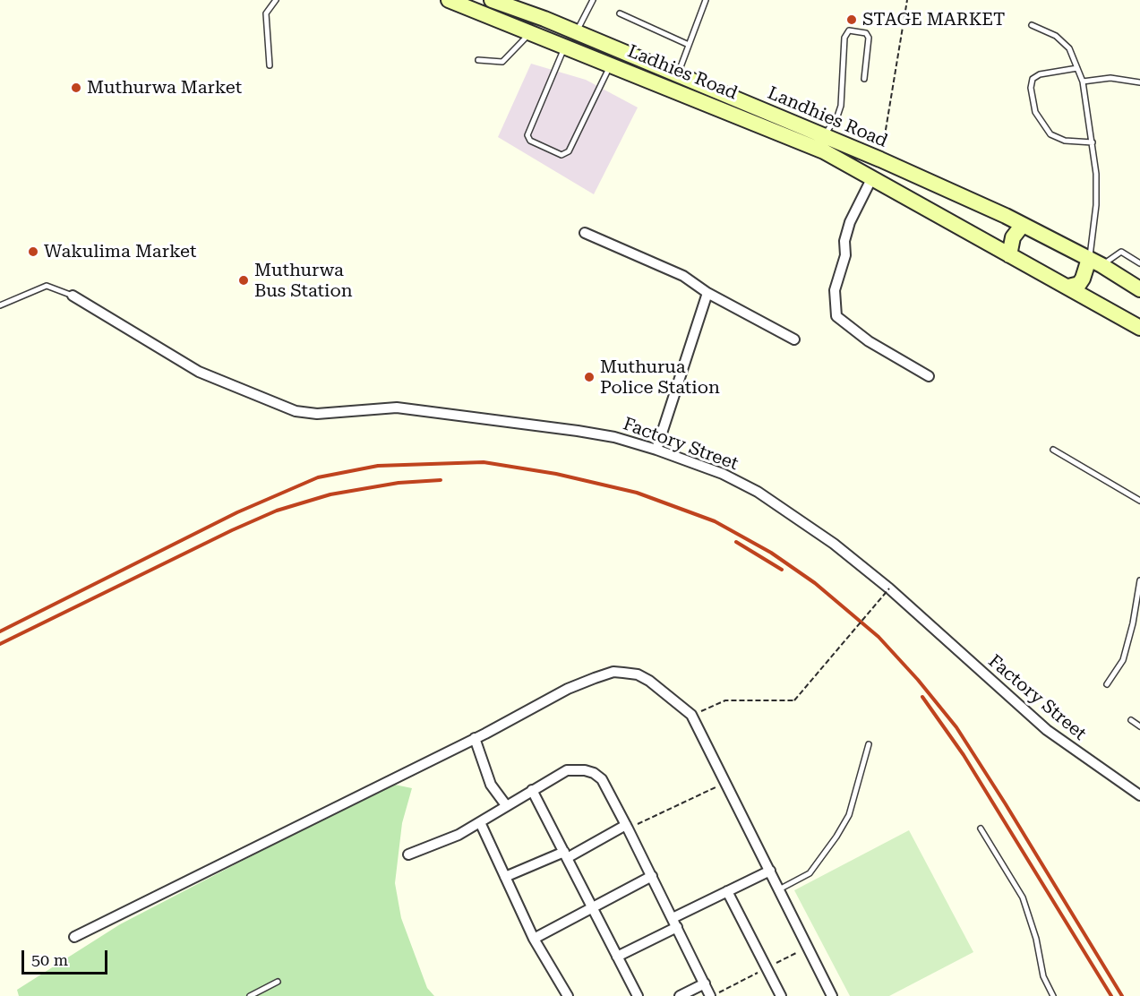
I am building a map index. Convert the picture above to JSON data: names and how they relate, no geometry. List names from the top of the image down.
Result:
{
  "streets": {
    "main road": ["Ladhies Road", "Landhies Road"],
    "street": ["Factory Street"]
  },
  "places": [
    "STAGE MARKET",
    "Muthurwa Market",
    "Wakulima Market",
    "Muthurwa Bus Station",
    "Muthurua Police Station"
  ],
  "scale_bar": "50 m"
}
